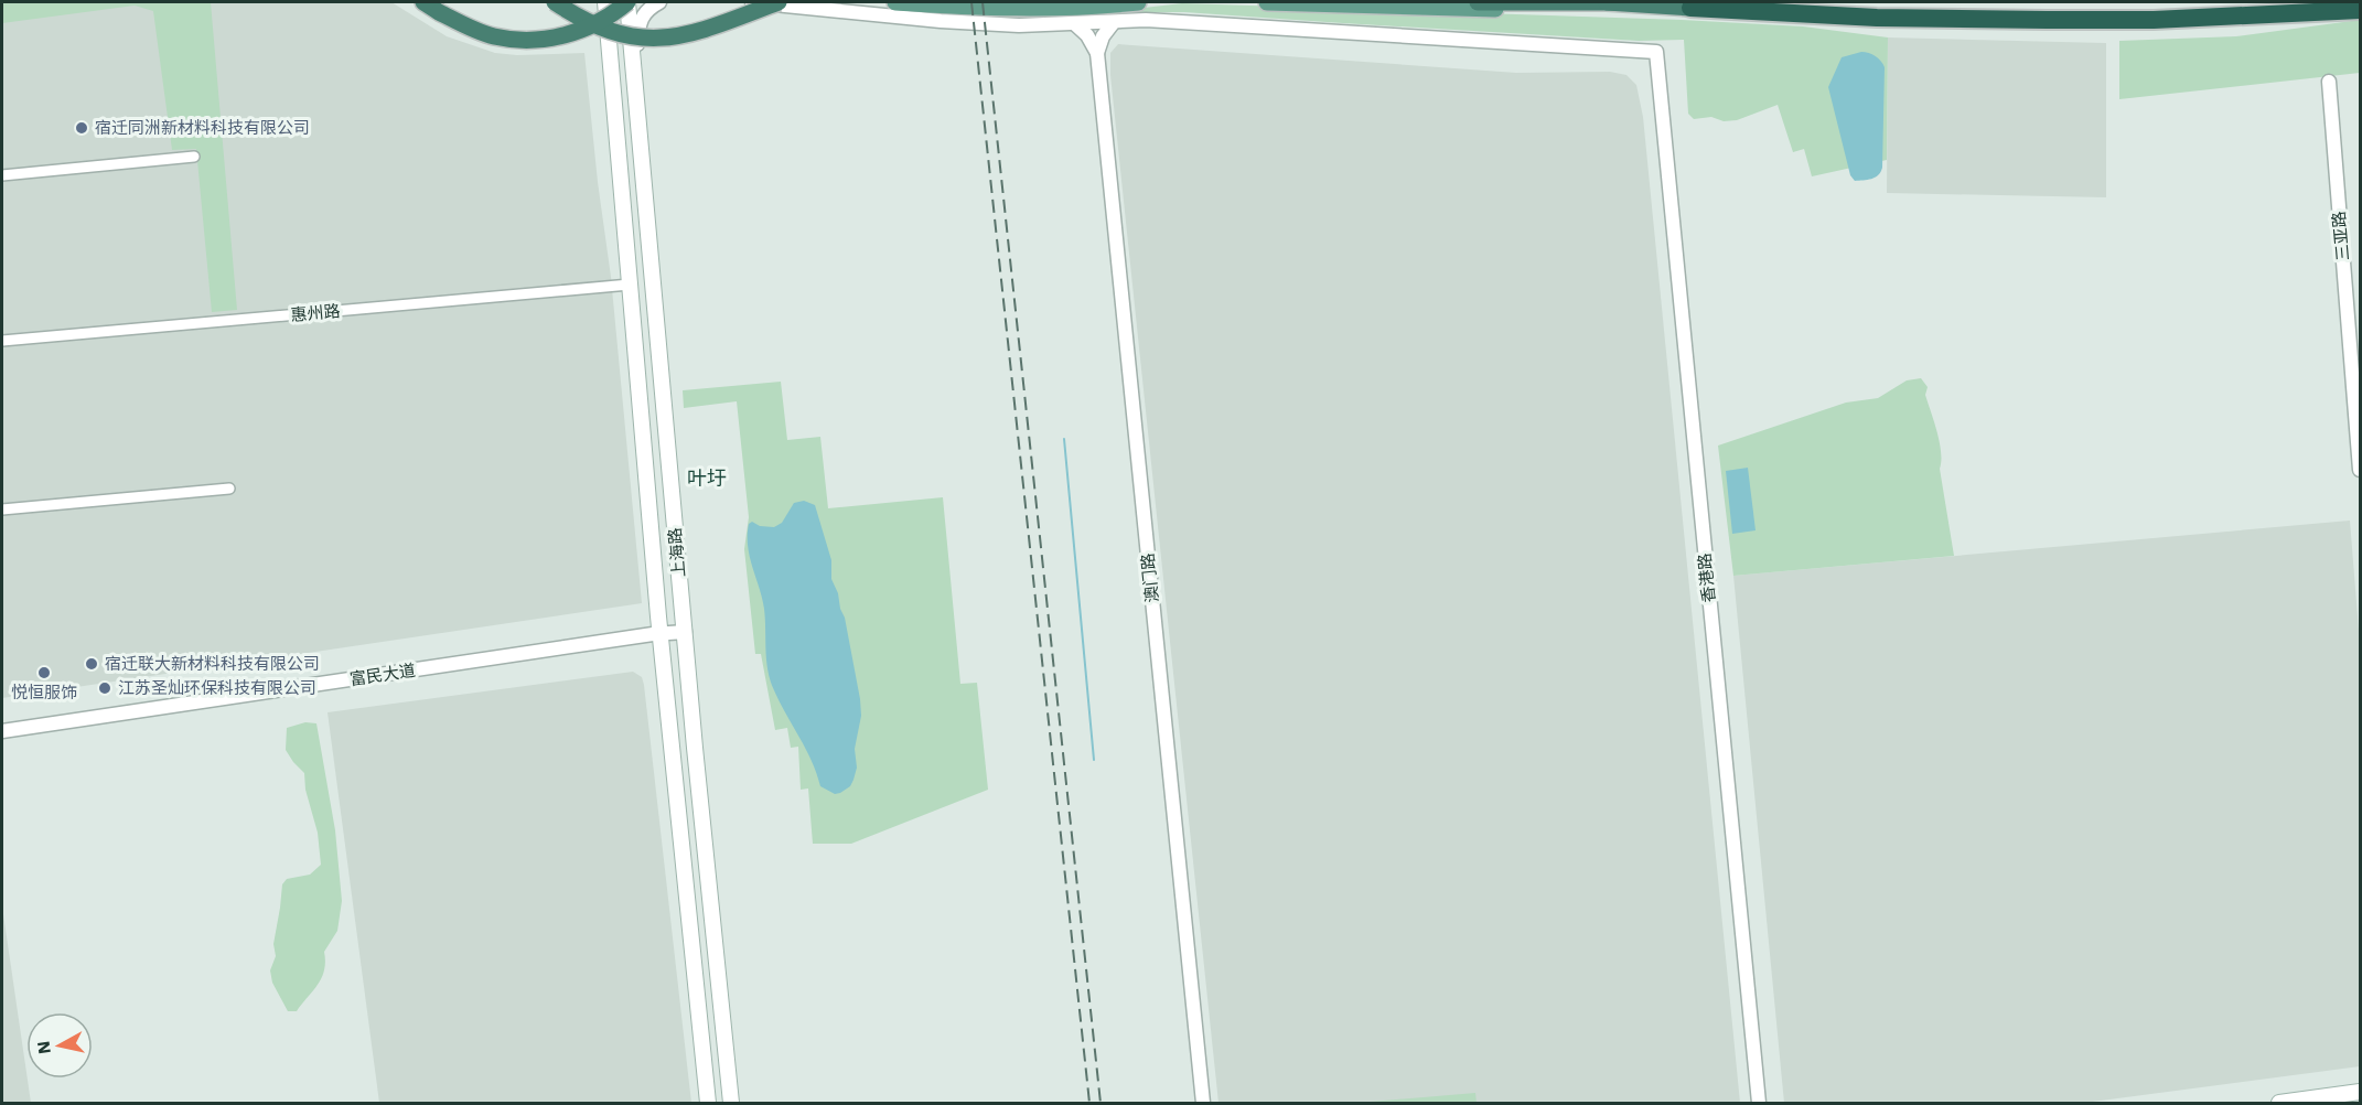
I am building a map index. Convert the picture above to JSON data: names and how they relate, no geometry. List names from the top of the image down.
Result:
{
  "streets": {
    "main road": ["上海路"],
    "street": [
      "三亚路",
      "惠州路",
      "澳门路",
      "香港路",
      "富民大道"
    ]
  },
  "crossings": [
    ["惠州路", "上海路"],
    ["上海路", "富民大道"]
  ],
  "districts": ["叶圩"],
  "places": [
    "宿迁同洲新材料科技有限公司",
    "宿迁联大新材料科技有限公司",
    "悦恒服饰",
    "江苏圣灿环保科技有限公司"
  ],
  "north": "left"
}
